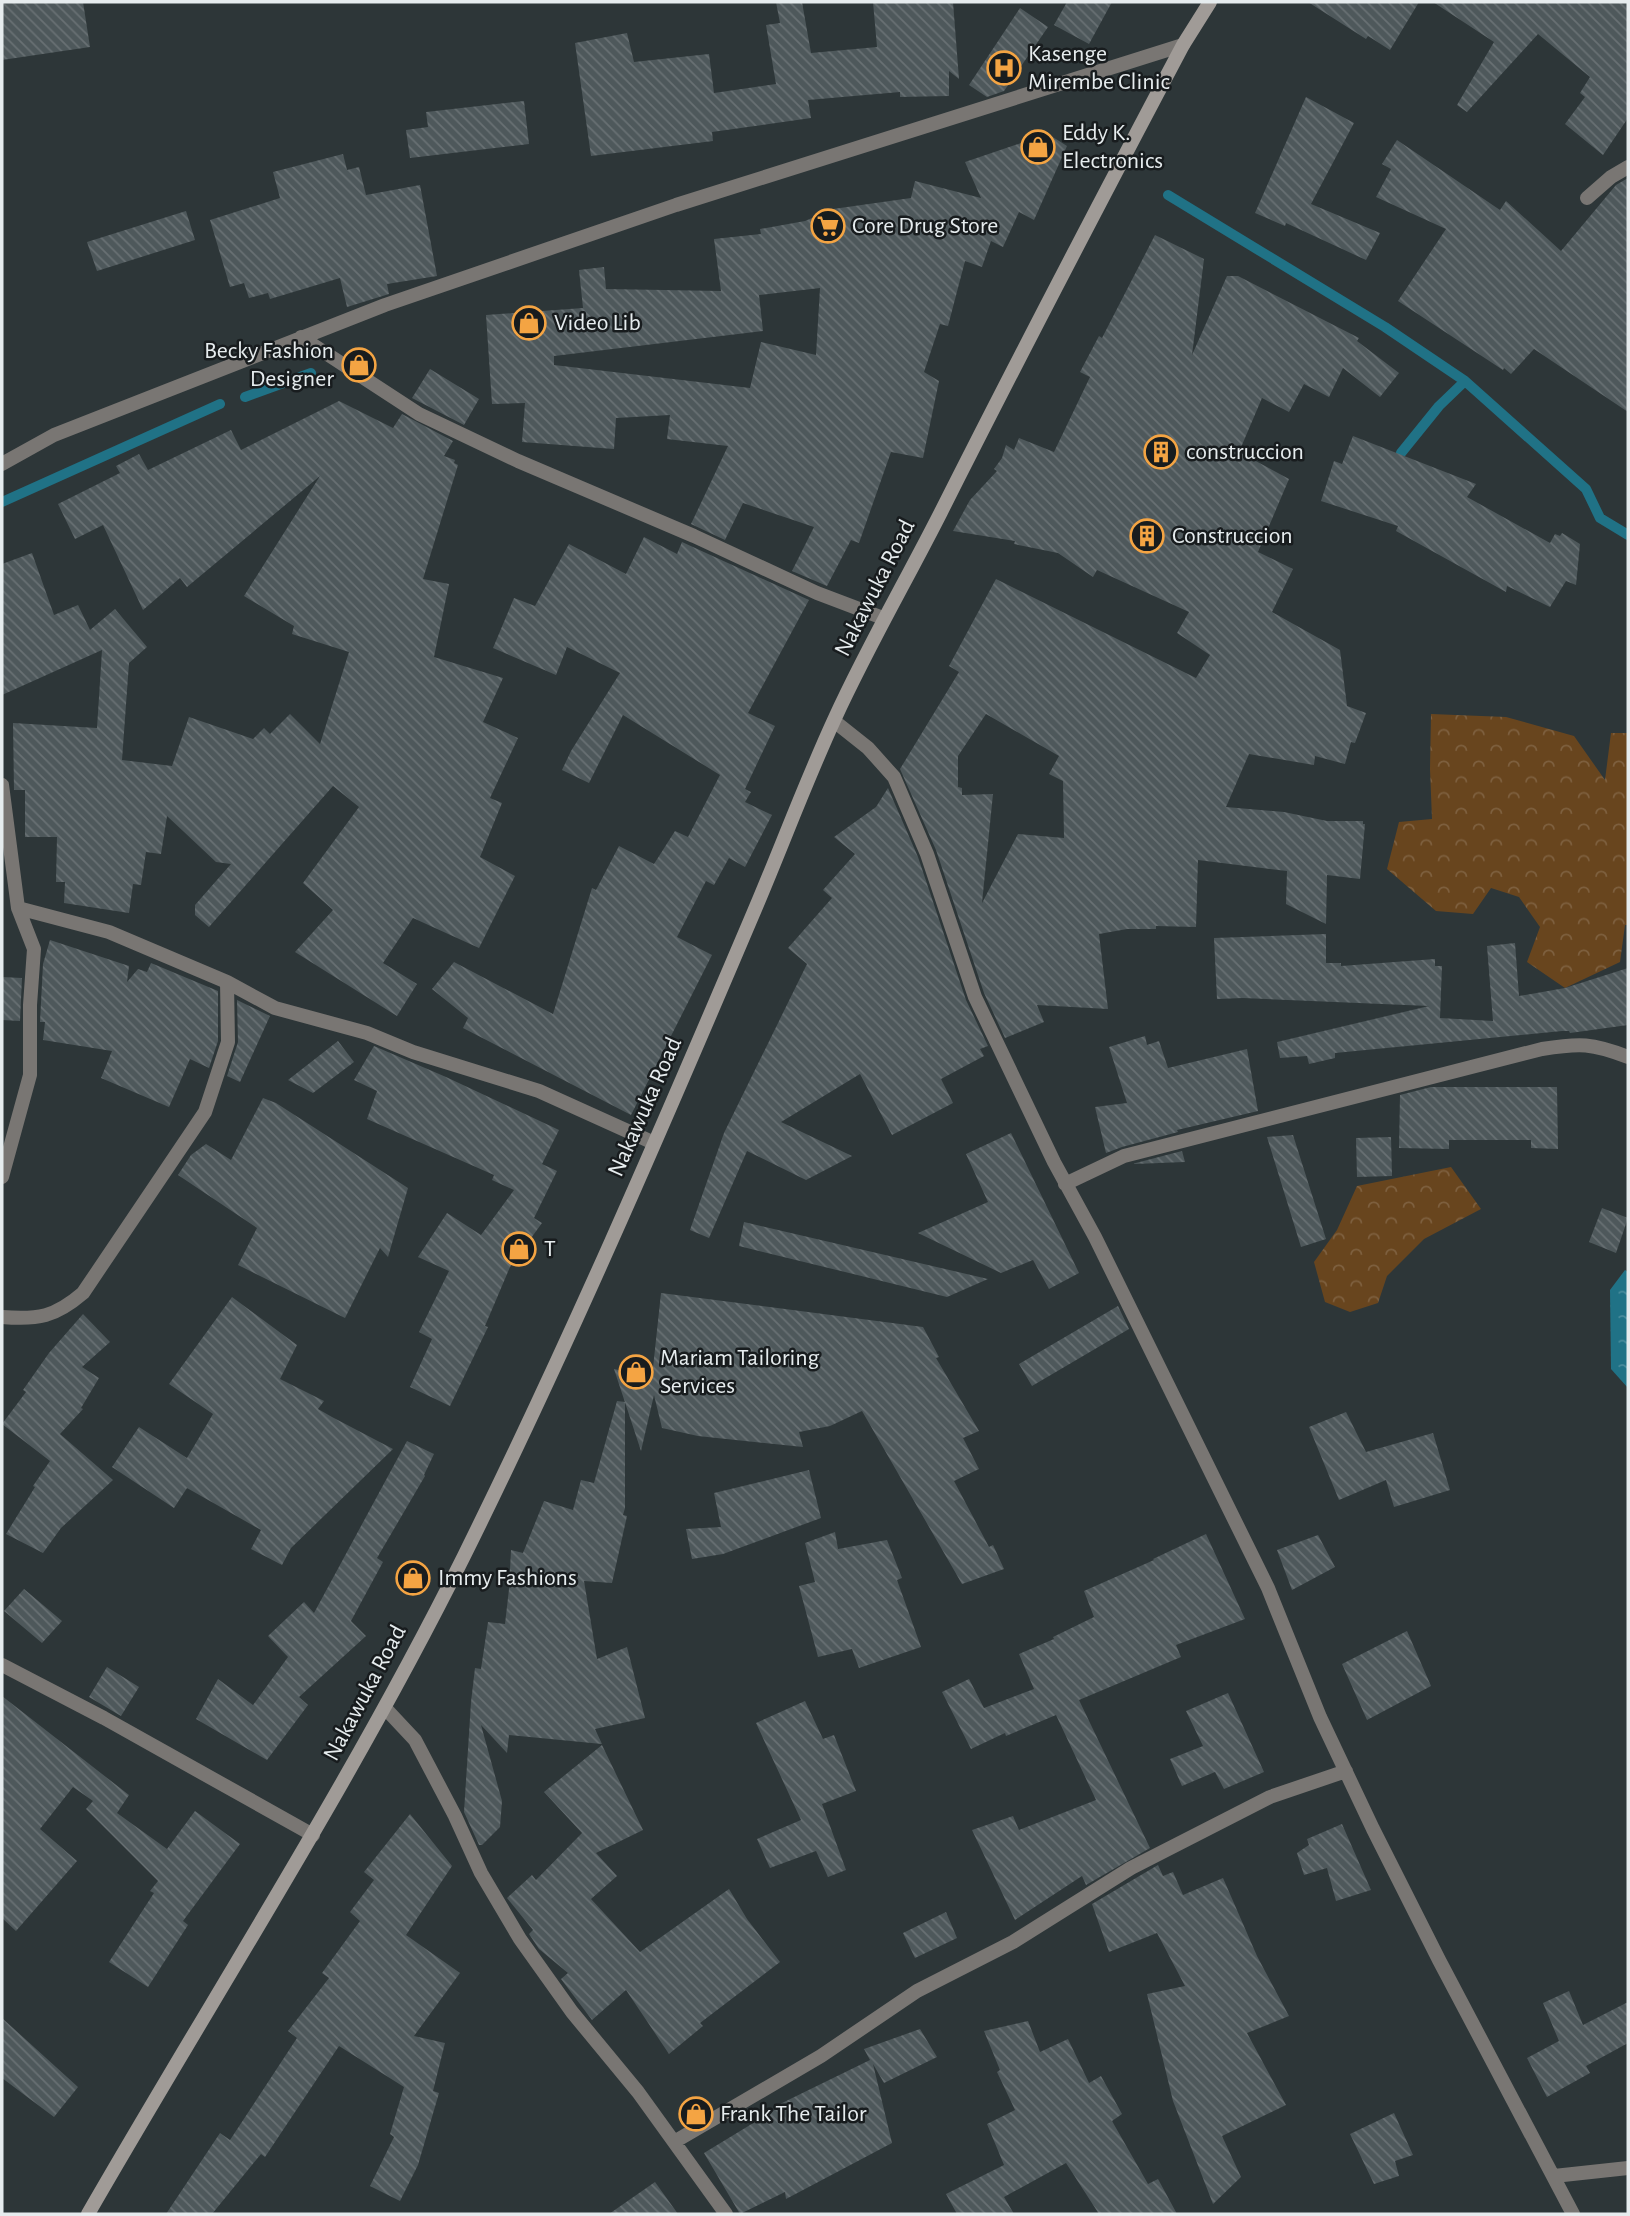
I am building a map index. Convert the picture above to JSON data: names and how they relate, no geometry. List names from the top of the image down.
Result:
{
  "streets": {
    "main road": ["Nakawuka Road"]
  },
  "places": {
    "hospital": ["Kasenge Mirembe Clinic"],
    "shop": [
      "Eddy K. Electronics",
      "Video Lib",
      "Becky Fashion Designer",
      "T",
      "Mariam Tailoring Services",
      "Immy Fashions",
      "Frank The Tailor"
    ],
    "supermarket": ["Core Drug Store"],
    "building": ["construccion", "Construccion"]
  }
}
